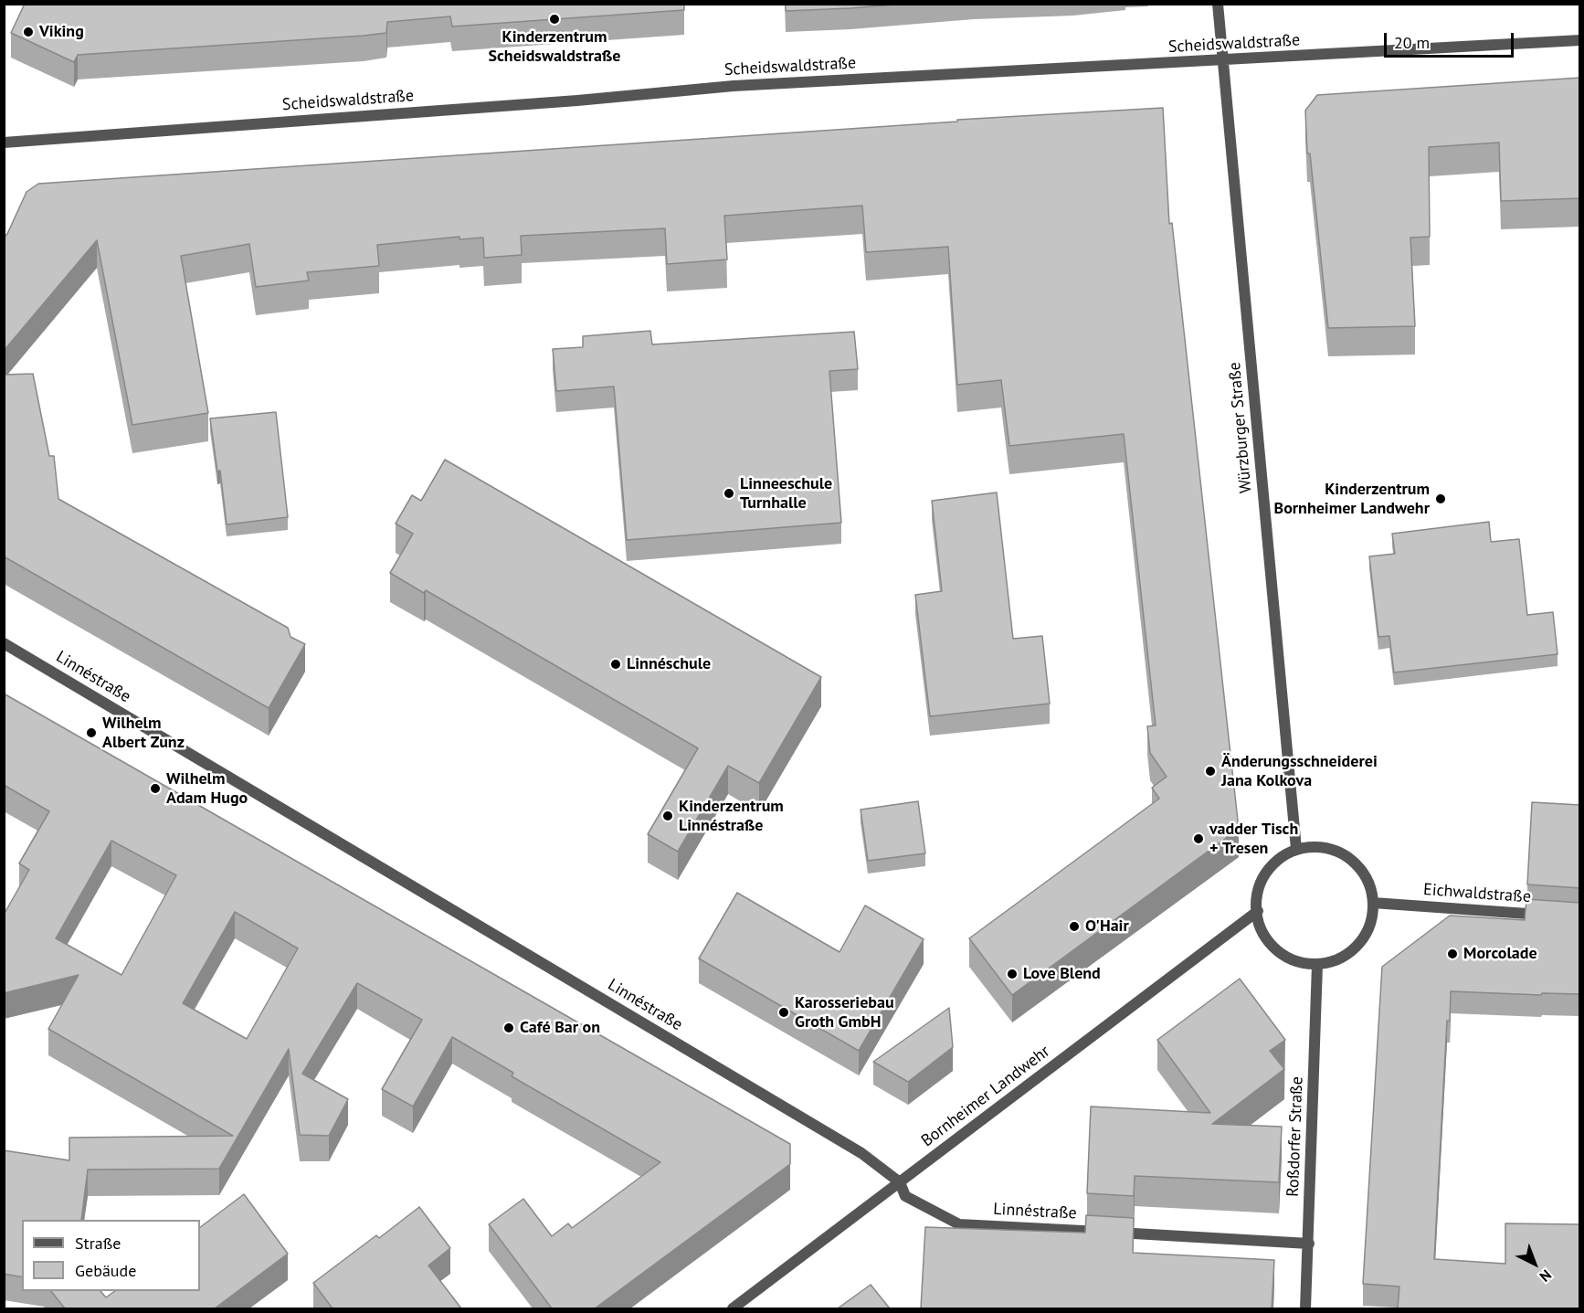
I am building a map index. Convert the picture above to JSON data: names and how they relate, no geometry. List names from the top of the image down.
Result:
{
  "streets": {
    "street": [
      "Scheidswaldstraße",
      "Würzburger Straße",
      "Linnéstraße",
      "Eichwaldstraße",
      "Bornheimer Landwehr",
      "Roßdorfer Straße"
    ]
  },
  "crossings": [
    ["Scheidswaldstraße", "Würzburger Straße"],
    ["Würzburger Straße", "Eichwaldstraße"],
    ["Würzburger Straße", "Bornheimer Landwehr"],
    ["Würzburger Straße", "Roßdorfer Straße"],
    ["Linnéstraße", "Bornheimer Landwehr"],
    ["Linnéstraße", "Roßdorfer Straße"],
    ["Eichwaldstraße", "Bornheimer Landwehr"],
    ["Eichwaldstraße", "Roßdorfer Straße"],
    ["Bornheimer Landwehr", "Roßdorfer Straße"]
  ],
  "places": [
    "Kinderzentrum Scheidswaldstraße",
    "Viking",
    "Linneeschule Turnhalle",
    "Kinderzentrum Bornheimer Landwehr",
    "Linnéschule",
    "Wilhelm Albert Zunz",
    "Änderungsschneiderei Jana Kolkova",
    "Wilhelm Adam Hugo",
    "Kinderzentrum Linnéstraße",
    "vadder Tisch + Tresen",
    "O'Hair",
    "Morcolade",
    "Love Blend",
    "Karosseriebau Groth GmbH",
    "Café Bar on"
  ],
  "legend": ["Straße", "Gebäude"],
  "scale_bar": "20 m",
  "north": "bottom right"
}
